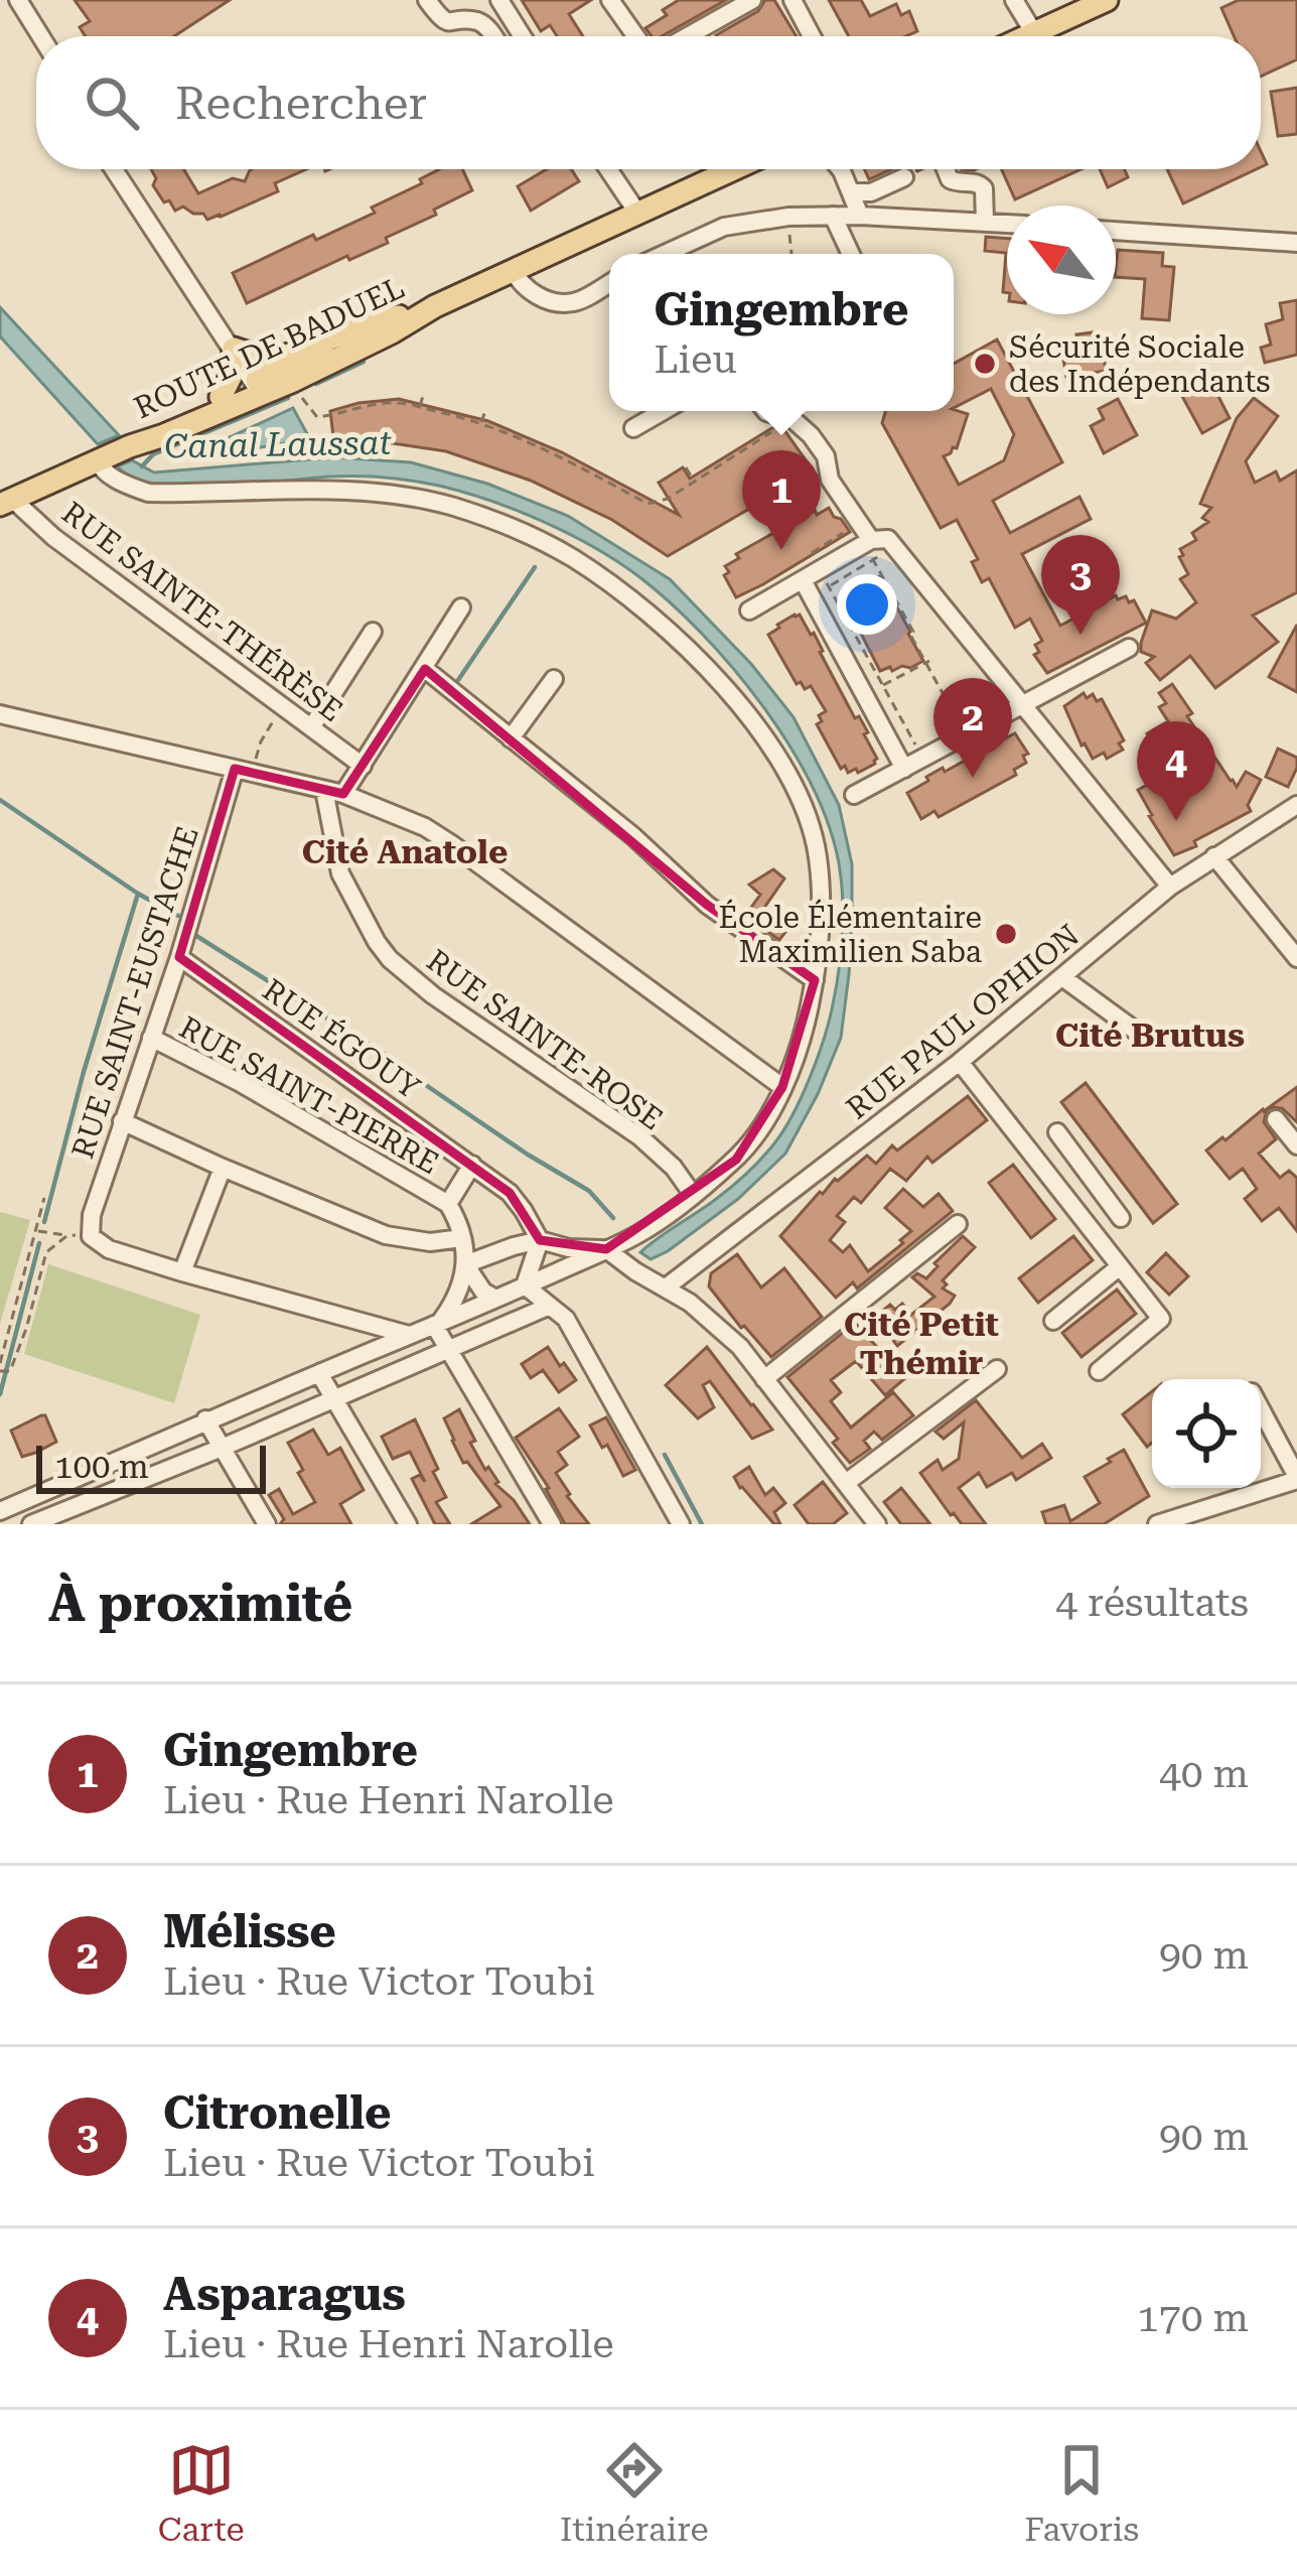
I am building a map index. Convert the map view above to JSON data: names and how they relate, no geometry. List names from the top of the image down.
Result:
{
  "streets": {
    "main road": ["ROUTE DE BADUEL"],
    "street": [
      "RUE SAINTE-THÉRÈSE",
      "RUE SAINT-EUSTACHE",
      "RUE PAUL OPHION",
      "RUE ÉGOUY",
      "RUE SAINTE-ROSE",
      "RUE SAINT-PIERRE"
    ]
  },
  "crossings": [
    ["ROUTE DE BADUEL", "RUE SAINTE-THÉRÈSE"],
    ["RUE SAINT-EUSTACHE", "RUE ÉGOUY"],
    ["RUE SAINT-EUSTACHE", "RUE SAINT-PIERRE"]
  ],
  "districts": ["Cité Anatole", "Cité Brutus", "Cité Petit Thémir"],
  "water": ["Canal Laussat"],
  "places": ["Sécurité Sociale des Indépendants", "École Élémentaire Maximilien Saba"],
  "scale_bar": "100 m",
  "north": "top left",
  "page": {
    "search": "Rechercher",
    "popup": ["Gingembre", "Lieu"],
    "pins": [
      "1",
      "3",
      "2",
      "4"
    ],
    "scale": "100 m",
    "heading": ["À proximité", "4 résultats"],
    "list": [
      {
        "mark": "1",
        "name": "Gingembre",
        "note": "Lieu · Rue Henri Narolle",
        "value": "40 m"
      },
      {
        "mark": "2",
        "name": "Mélisse",
        "note": "Lieu · Rue Victor Toubi",
        "value": "90 m"
      },
      {
        "mark": "3",
        "name": "Citronelle",
        "note": "Lieu · Rue Victor Toubi",
        "value": "90 m"
      },
      {
        "mark": "4",
        "name": "Asparagus",
        "note": "Lieu · Rue Henri Narolle",
        "value": "170 m"
      }
    ],
    "nav": ["Carte", "Itinéraire", "Favoris"]
  }
}
